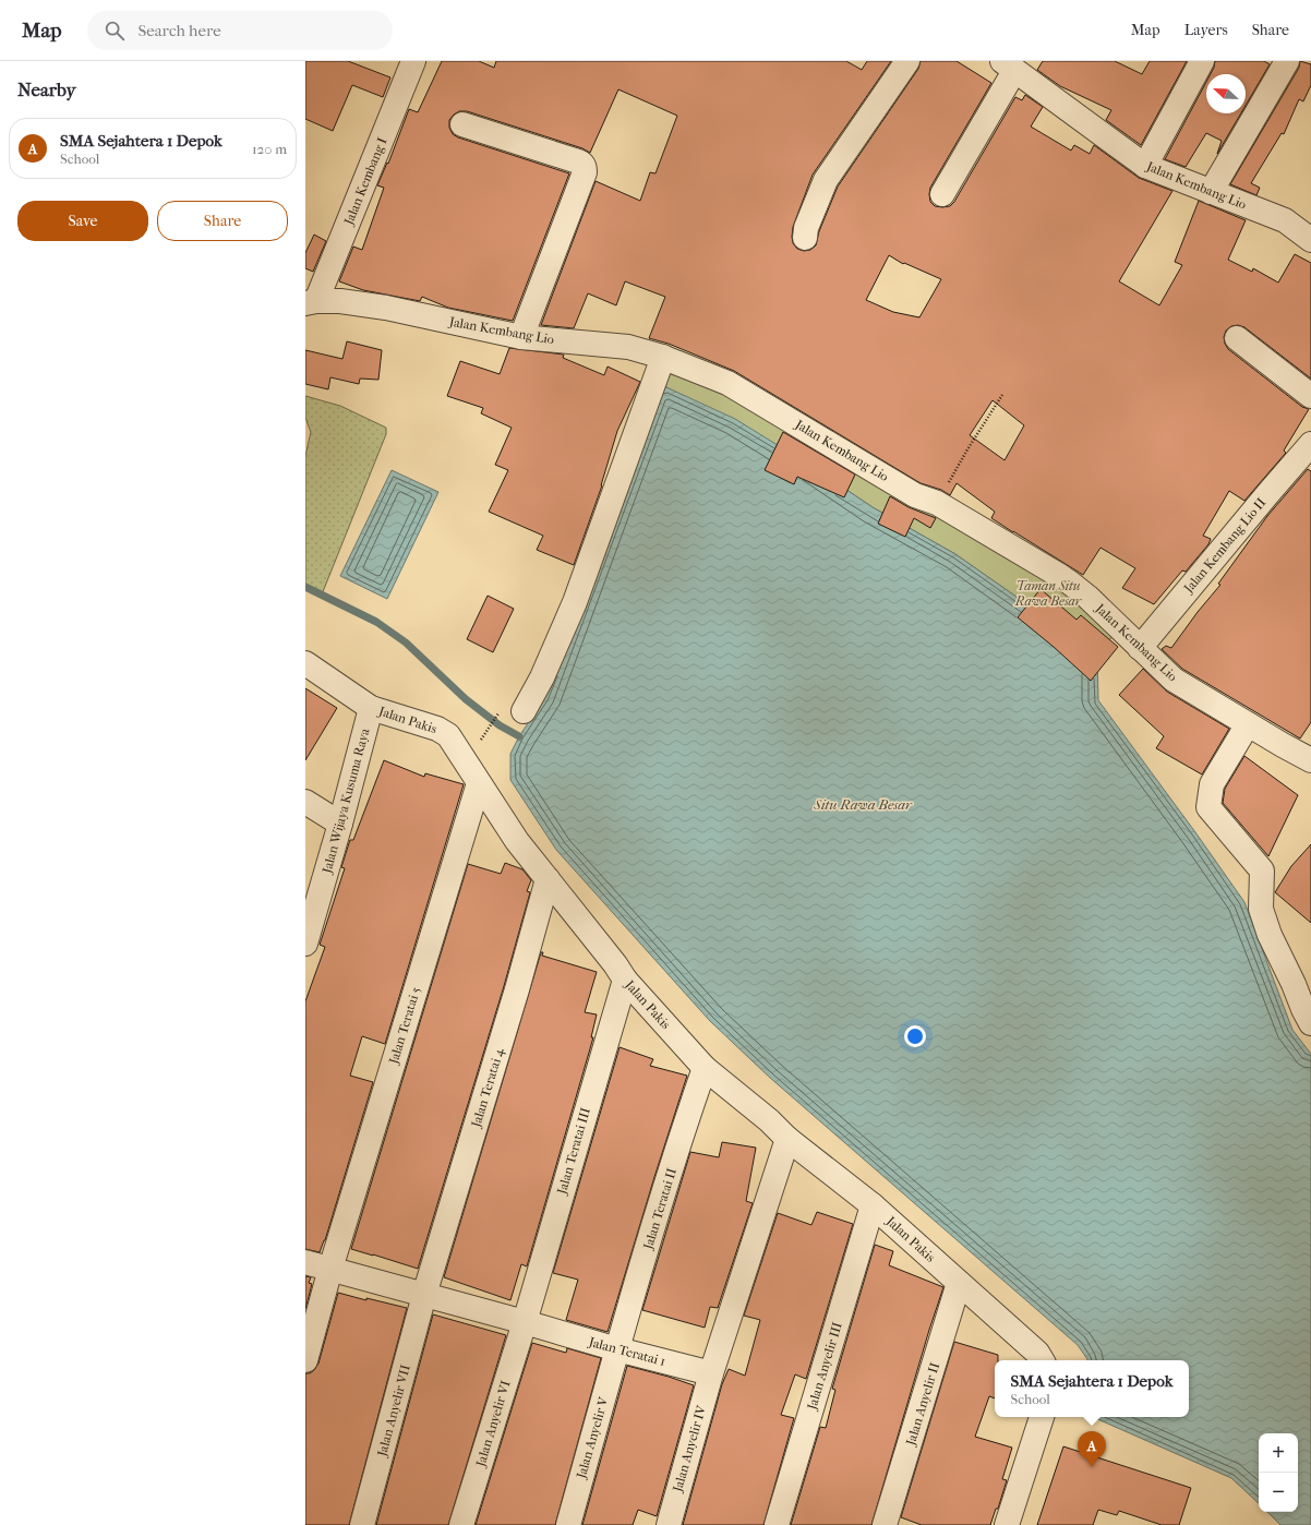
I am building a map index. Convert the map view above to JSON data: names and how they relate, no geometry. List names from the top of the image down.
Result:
{
  "streets": {
    "street": [
      "Jalan Kembang I",
      "Jalan Kembang Lio",
      "Jalan Kembang Lio II",
      "Jalan Pakis",
      "Jalan Wijaya Kusuma Raya",
      "Jalan Teratai 5",
      "Jalan Teratai 4",
      "Jalan Teratai III",
      "Jalan Teratai II",
      "Jalan Teratai 1",
      "Jalan Anyelir III",
      "Jalan Anyelir II",
      "Jalan Anyelir VII",
      "Jalan Anyelir VI",
      "Jalan Anyelir V",
      "Jalan Anyelir IV"
    ]
  },
  "crossings": [
    ["Jalan Kembang I", "Jalan Kembang Lio"],
    ["Jalan Kembang Lio", "Jalan Kembang Lio II"],
    ["Jalan Pakis", "Jalan Wijaya Kusuma Raya"],
    ["Jalan Pakis", "Jalan Teratai 5"],
    ["Jalan Pakis", "Jalan Teratai 4"],
    ["Jalan Pakis", "Jalan Teratai III"],
    ["Jalan Pakis", "Jalan Teratai II"],
    ["Jalan Pakis", "Jalan Anyelir III"],
    ["Jalan Pakis", "Jalan Anyelir II"],
    ["Jalan Teratai 5", "Jalan Teratai 1"],
    ["Jalan Teratai 4", "Jalan Teratai 1"],
    ["Jalan Teratai 4", "Jalan Anyelir VII"],
    ["Jalan Teratai III", "Jalan Teratai 1"],
    ["Jalan Teratai III", "Jalan Anyelir VI"],
    ["Jalan Teratai II", "Jalan Teratai 1"],
    ["Jalan Teratai II", "Jalan Anyelir V"],
    ["Jalan Teratai 1", "Jalan Anyelir VII"],
    ["Jalan Teratai 1", "Jalan Anyelir VI"],
    ["Jalan Teratai 1", "Jalan Anyelir V"],
    ["Jalan Teratai 1", "Jalan Anyelir IV"]
  ],
  "water": ["Situ Rawa Besar"],
  "parks": ["Taman Situ Rawa Besar"],
  "north": "top left",
  "page": {
    "header": "Map",
    "search": "Search here",
    "nav": ["Map", "Layers", "Share"],
    "heading": "Nearby",
    "list": [
      {
        "mark": "A",
        "name": "SMA Sejahtera 1 Depok",
        "note": "School",
        "value": "120 m"
      }
    ],
    "buttons": ["Save", "Share"],
    "popup": ["SMA Sejahtera 1 Depok", "School"],
    "pins": "A",
    "map_buttons": ["+", "−"]
  }
}
